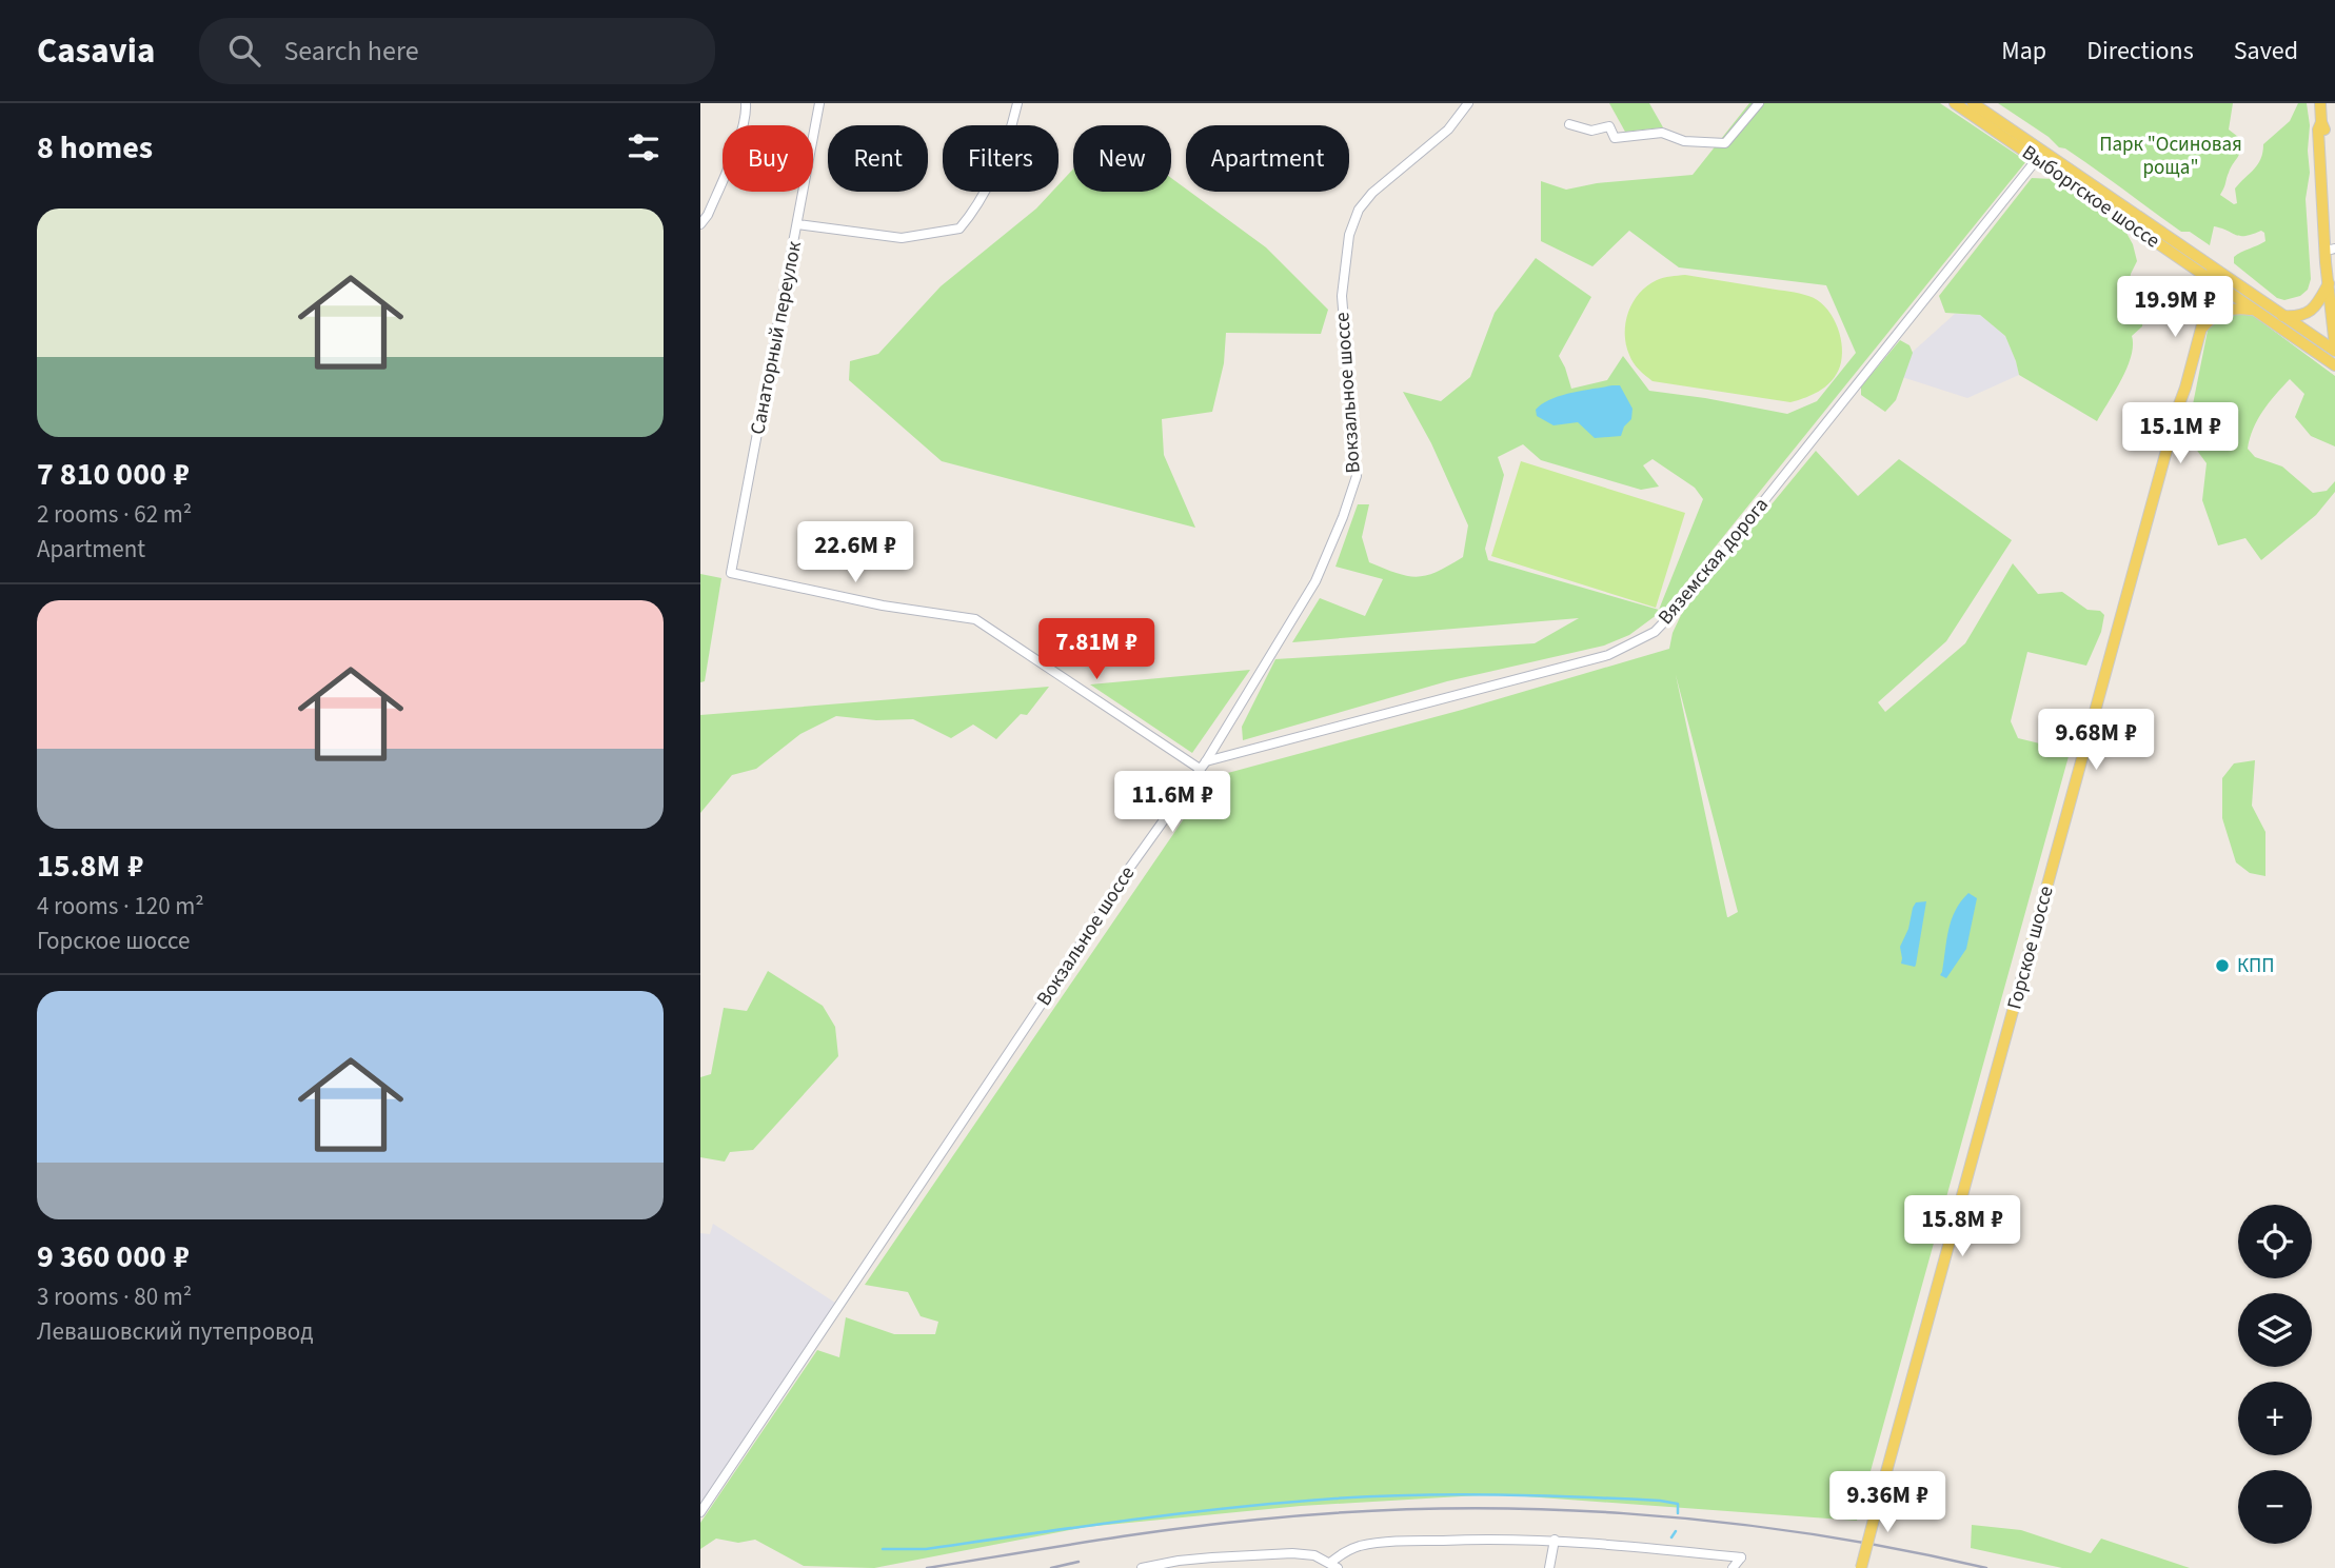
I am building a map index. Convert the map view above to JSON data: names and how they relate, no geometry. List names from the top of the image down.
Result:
{
  "streets": {
    "main road": ["Выборгское шоссе", "Горское шоссе"],
    "street": ["Санаторный переулок", "Вокзальное шоссе", "Вяземская дорога"]
  },
  "crossings": [
    ["Выборгское шоссе", "Вяземская дорога"],
    ["Выборгское шоссе", "Горское шоссе"],
    ["Санаторный переулок", "Вокзальное шоссе"],
    ["Санаторный переулок", "Вяземская дорога"],
    ["Вокзальное шоссе", "Вяземская дорога"]
  ],
  "parks": ["Парк \"Осиновая роща\""],
  "places": ["КПП"],
  "page": {
    "header": "Casavia",
    "search": "Search here",
    "nav": ["Map", "Directions", "Saved"],
    "heading": "8 homes",
    "chip": [
      "Buy",
      "Rent",
      "Filters",
      "New",
      "Apartment"
    ],
    "list": [
      {
        "name": "7 810 000 ₽",
        "note": "2 rooms · 62 m² · Apartment"
      },
      {
        "name": "15.8M ₽",
        "note": "4 rooms · 120 m² · Горское шоссе"
      },
      {
        "name": "9 360 000 ₽",
        "note": "3 rooms · 80 m² · Левашовский путепровод"
      }
    ],
    "price": [
      "19.9M ₽",
      "15.1M ₽",
      "22.6M ₽",
      "7.81M ₽",
      "9.68M ₽",
      "11.6M ₽",
      "15.8M ₽",
      "9.36M ₽"
    ],
    "map_buttons": ["+", "−"]
  }
}
